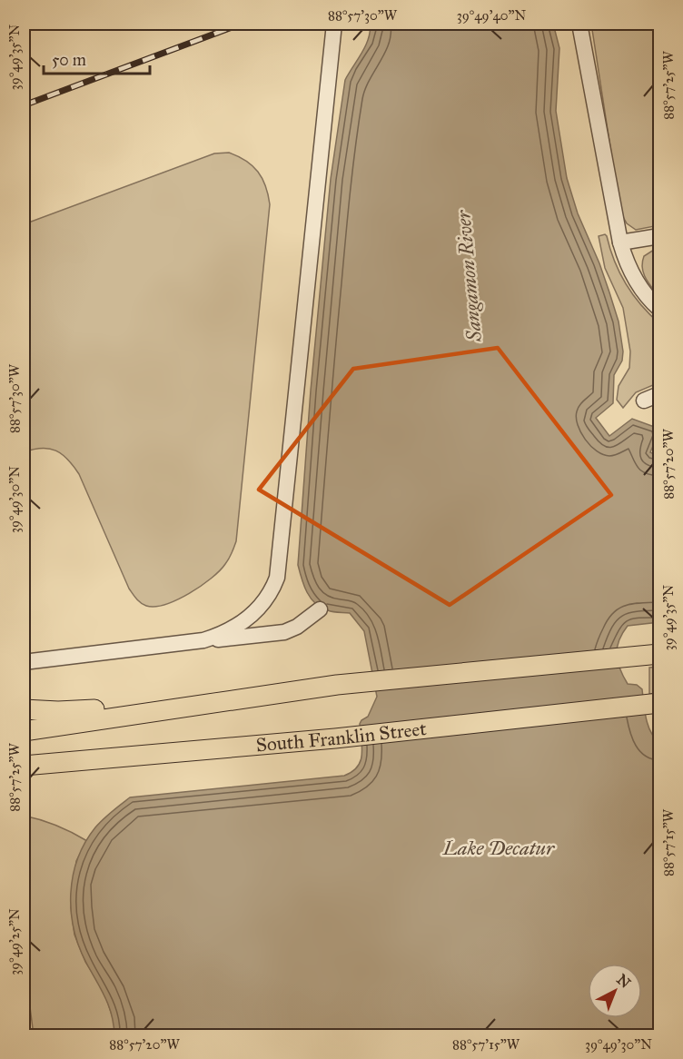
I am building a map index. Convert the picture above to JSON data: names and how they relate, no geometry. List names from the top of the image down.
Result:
{
  "streets": {
    "main road": ["South Franklin Street"]
  },
  "water": ["Sangamon River", "Lake Decatur"],
  "scale_bar": "50 m",
  "north": "top right",
  "coordinates": [
    "88°57'30\"W",
    "39°49'40\"N",
    "39°49'35\"N",
    "88°57'25\"W",
    "88°57'20\"W",
    "39°49'30\"N",
    "88°57'15\"W",
    "39°49'25\"N"
  ]
}
